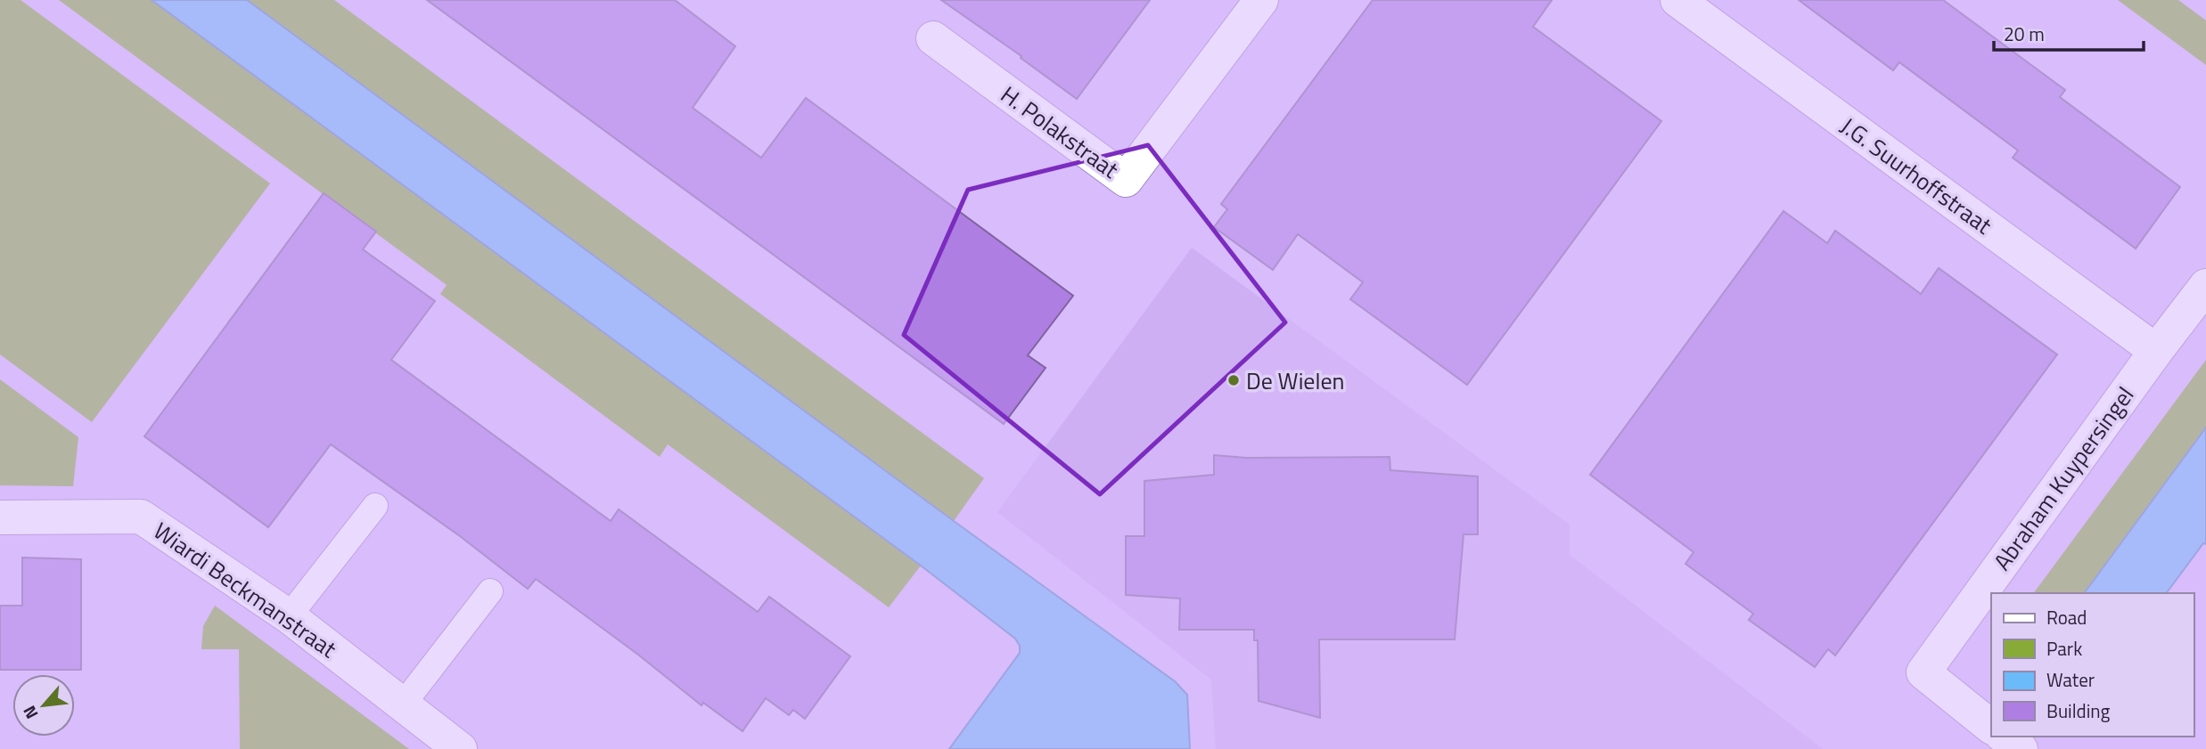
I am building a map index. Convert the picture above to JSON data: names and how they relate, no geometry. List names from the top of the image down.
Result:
{
  "streets": {
    "street": [
      "H. Polakstraat",
      "J.G. Suurhoffstraat",
      "Abraham Kuypersingel",
      "Wiardi Beckmanstraat"
    ]
  },
  "crossings": [
    ["J.G. Suurhoffstraat", "Abraham Kuypersingel"]
  ],
  "places": ["De Wielen"],
  "legend": [
    "Road",
    "Park",
    "Water",
    "Building"
  ],
  "scale_bar": "20 m",
  "north": "bottom left"
}
